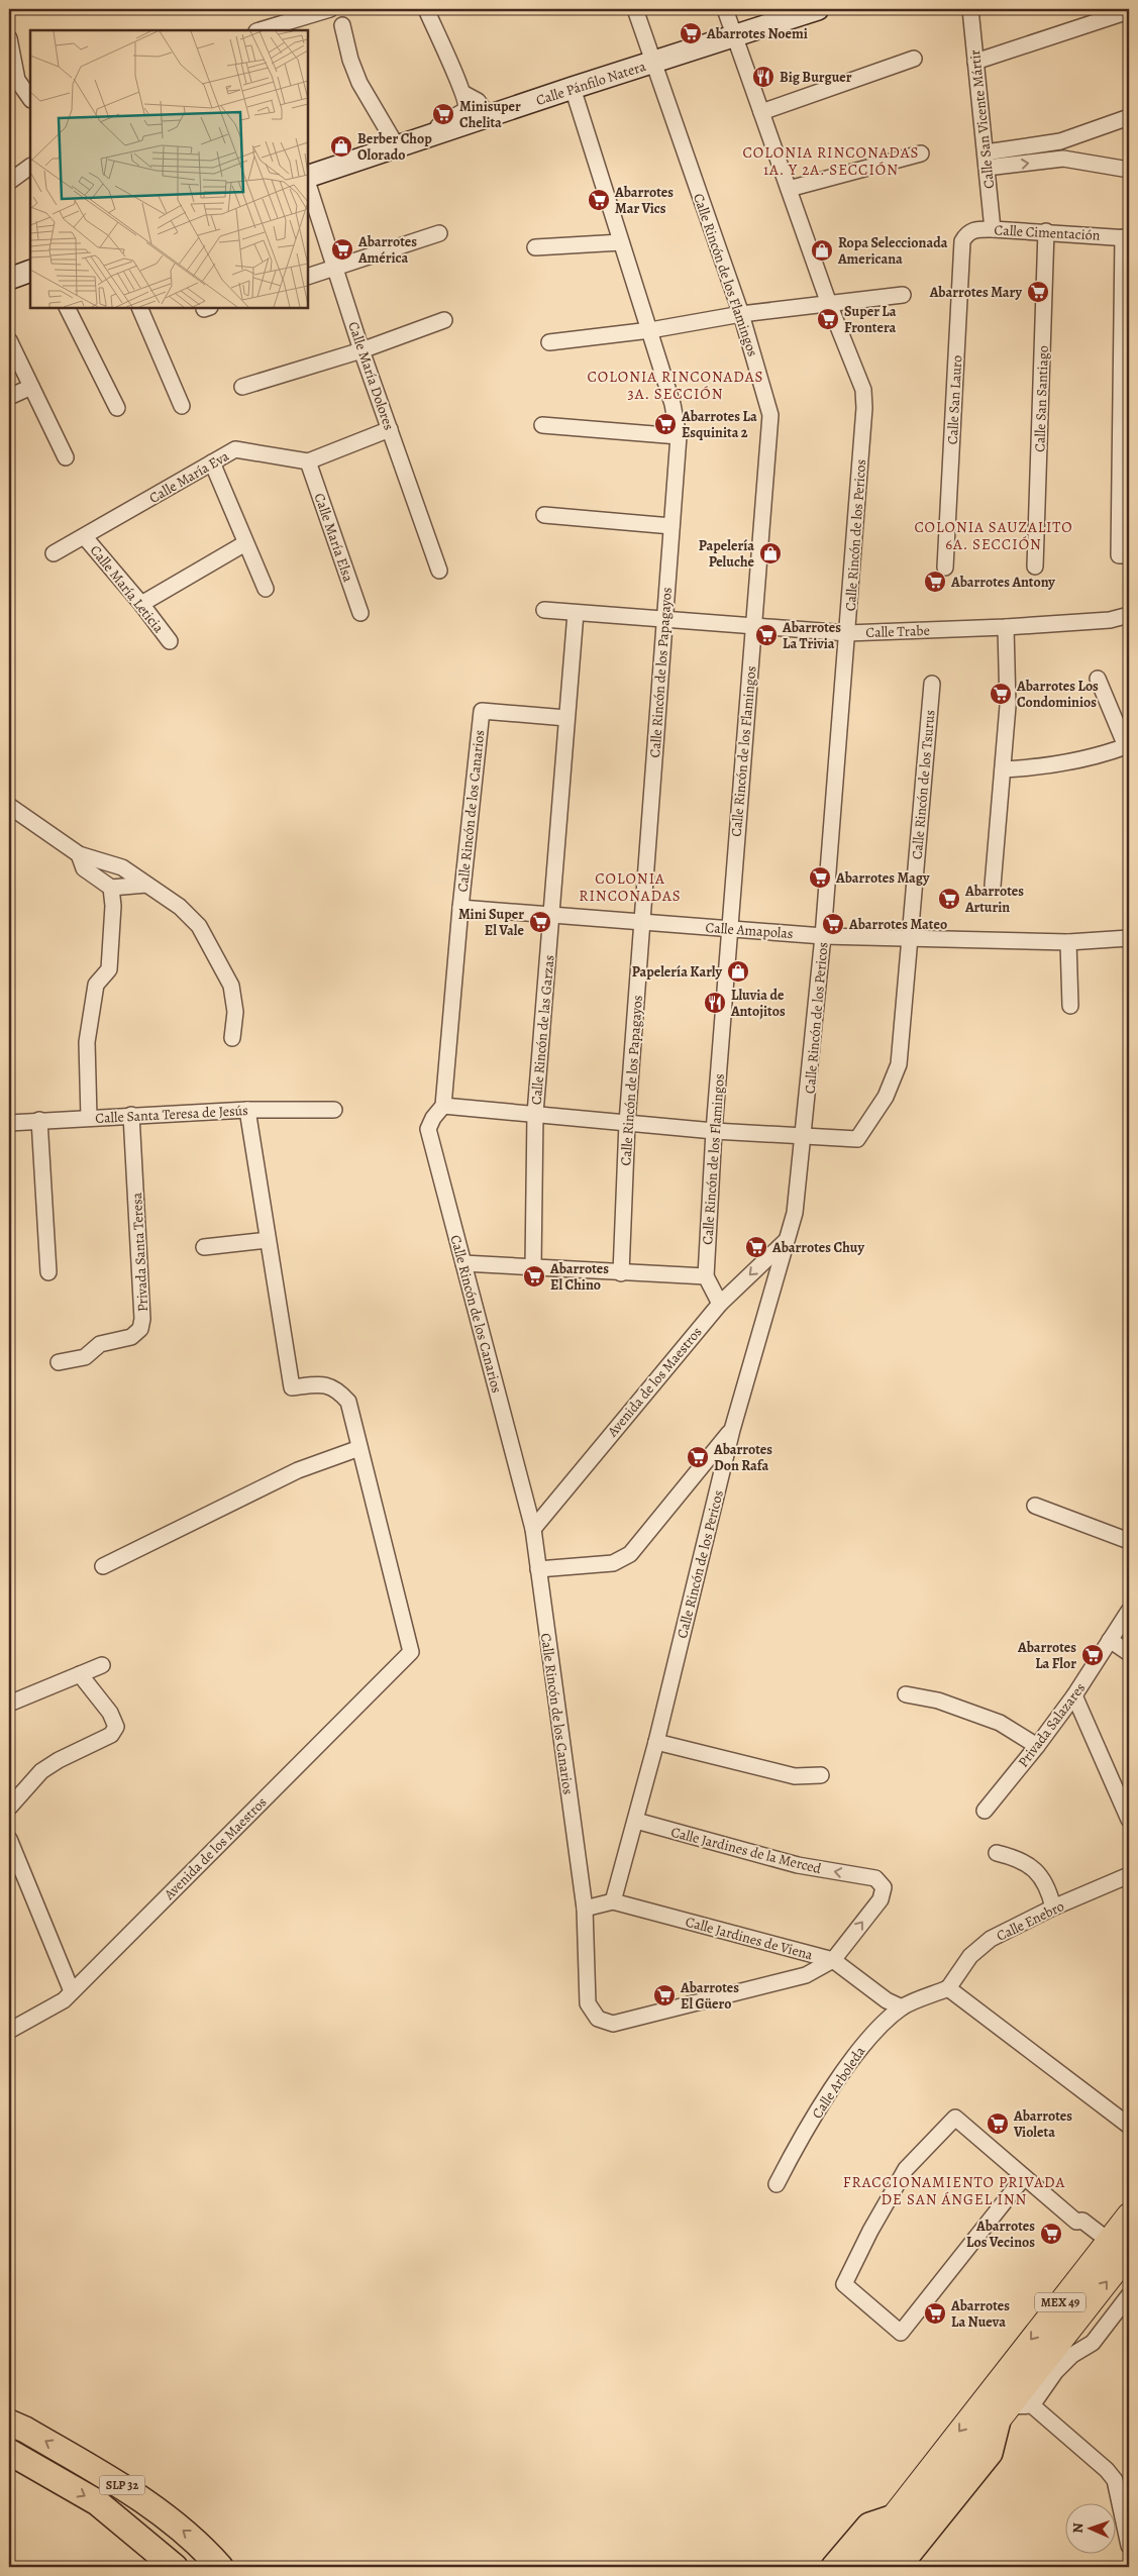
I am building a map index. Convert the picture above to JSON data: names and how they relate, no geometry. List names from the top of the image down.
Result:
{
  "streets": {
    "highway": ["SLP 32"],
    "main road": ["Calle Pánfilo Natera", "MEX 49"],
    "street": [
      "Calle San Vicente Mártir",
      "Calle Cimentación",
      "Calle Rincón de los Flamingos",
      "Calle María Dolores",
      "Calle San Santiago",
      "Calle San Lauro",
      "Calle María Eva",
      "Calle Rincón de los Pericos",
      "Calle María Elsa",
      "Calle María Leticia",
      "Calle Trabe",
      "Calle Rincón de los Papagayos",
      "Calle Rincón de los Tsurus",
      "Calle Rincón de los Canarios",
      "Calle Amapolas",
      "Calle Rincón de las Garzas",
      "Calle Santa Teresa de Jesús",
      "Privada Santa Teresa",
      "Avenida de los Maestros",
      "Privada Salazares",
      "Calle Jardines de la Merced",
      "Calle Enebro",
      "Calle Jardines de Viena",
      "Calle Arboleda"
    ]
  },
  "crossings": [
    ["Calle Pánfilo Natera", "Calle Rincón de los Flamingos"],
    ["Calle Pánfilo Natera", "Calle María Dolores"],
    ["Calle Pánfilo Natera", "Calle Rincón de los Pericos"],
    ["Calle Pánfilo Natera", "Calle Rincón de los Papagayos"],
    ["Calle San Vicente Mártir", "Calle Cimentación"],
    ["Calle Cimentación", "Calle San Santiago"],
    ["Calle Cimentación", "Calle San Lauro"],
    ["Calle Rincón de los Flamingos", "Calle Trabe"],
    ["Calle Rincón de los Flamingos", "Calle Amapolas"],
    ["Calle María Eva", "Calle María Elsa"],
    ["Calle María Eva", "Calle María Leticia"],
    ["Calle Rincón de los Pericos", "Calle Trabe"],
    ["Calle Rincón de los Pericos", "Calle Rincón de los Tsurus"],
    ["Calle Rincón de los Pericos", "Calle Amapolas"],
    ["Calle Rincón de los Pericos", "Avenida de los Maestros"],
    ["Calle Rincón de los Pericos", "Calle Jardines de la Merced"],
    ["Calle Rincón de los Pericos", "Calle Jardines de Viena"],
    ["Calle Trabe", "Calle Rincón de los Papagayos"],
    ["Calle Trabe", "Calle Rincón de las Garzas"],
    ["Calle Rincón de los Papagayos", "Calle Amapolas"],
    ["Calle Rincón de los Tsurus", "Calle Amapolas"],
    ["Calle Rincón de los Canarios", "Calle Amapolas"],
    ["Calle Rincón de los Canarios", "Calle Rincón de las Garzas"],
    ["Calle Rincón de los Canarios", "Avenida de los Maestros"],
    ["Calle Rincón de los Canarios", "Calle Jardines de la Merced"],
    ["Calle Rincón de los Canarios", "Calle Jardines de Viena"],
    ["Calle Amapolas", "Calle Rincón de las Garzas"],
    ["Calle Santa Teresa de Jesús", "Privada Santa Teresa"],
    ["Calle Jardines de la Merced", "Calle Jardines de Viena"],
    ["Calle Enebro", "Calle Arboleda"],
    ["Calle Jardines de Viena", "Calle Arboleda"]
  ],
  "districts": [
    "COLONIA RINCONADAS 1A. Y 2A. SECCIÓN",
    "COLONIA RINCONADAS 3A. SECCIÓN",
    "COLONIA SAUZALITO 6A. SECCIÓN",
    "COLONIA RINCONADAS",
    "FRACCIONAMIENTO PRIVADA DE SAN ÁNGEL INN"
  ],
  "places": {
    "supermarket": [
      "Abarrotes Noemi",
      "Minisuper Chelita",
      "Abarrotes Mar Vics",
      "Abarrotes América",
      "Abarrotes Mary",
      "Super La Frontera",
      "Abarrotes La Esquinita 2",
      "Abarrotes Antony",
      "Abarrotes La Trivia",
      "Abarrotes Los Condominios",
      "Abarrotes Magy",
      "Abarrotes Arturin",
      "Mini Super El Vale",
      "Abarrotes Mateo",
      "Abarrotes Chuy",
      "Abarrotes El Chino",
      "Abarrotes Don Rafa",
      "Abarrotes La Flor",
      "Abarrotes El Güero",
      "Abarrotes Violeta",
      "Abarrotes Los Vecinos",
      "Abarrotes La Nueva"
    ],
    "restaurant": ["Big Burguer", "Lluvia de Antojitos"],
    "shop": [
      "Berber Chop Olorado",
      "Ropa Seleccionada Americana",
      "Papelería Peluche",
      "Papelería Karly"
    ]
  },
  "north": "left"
}
